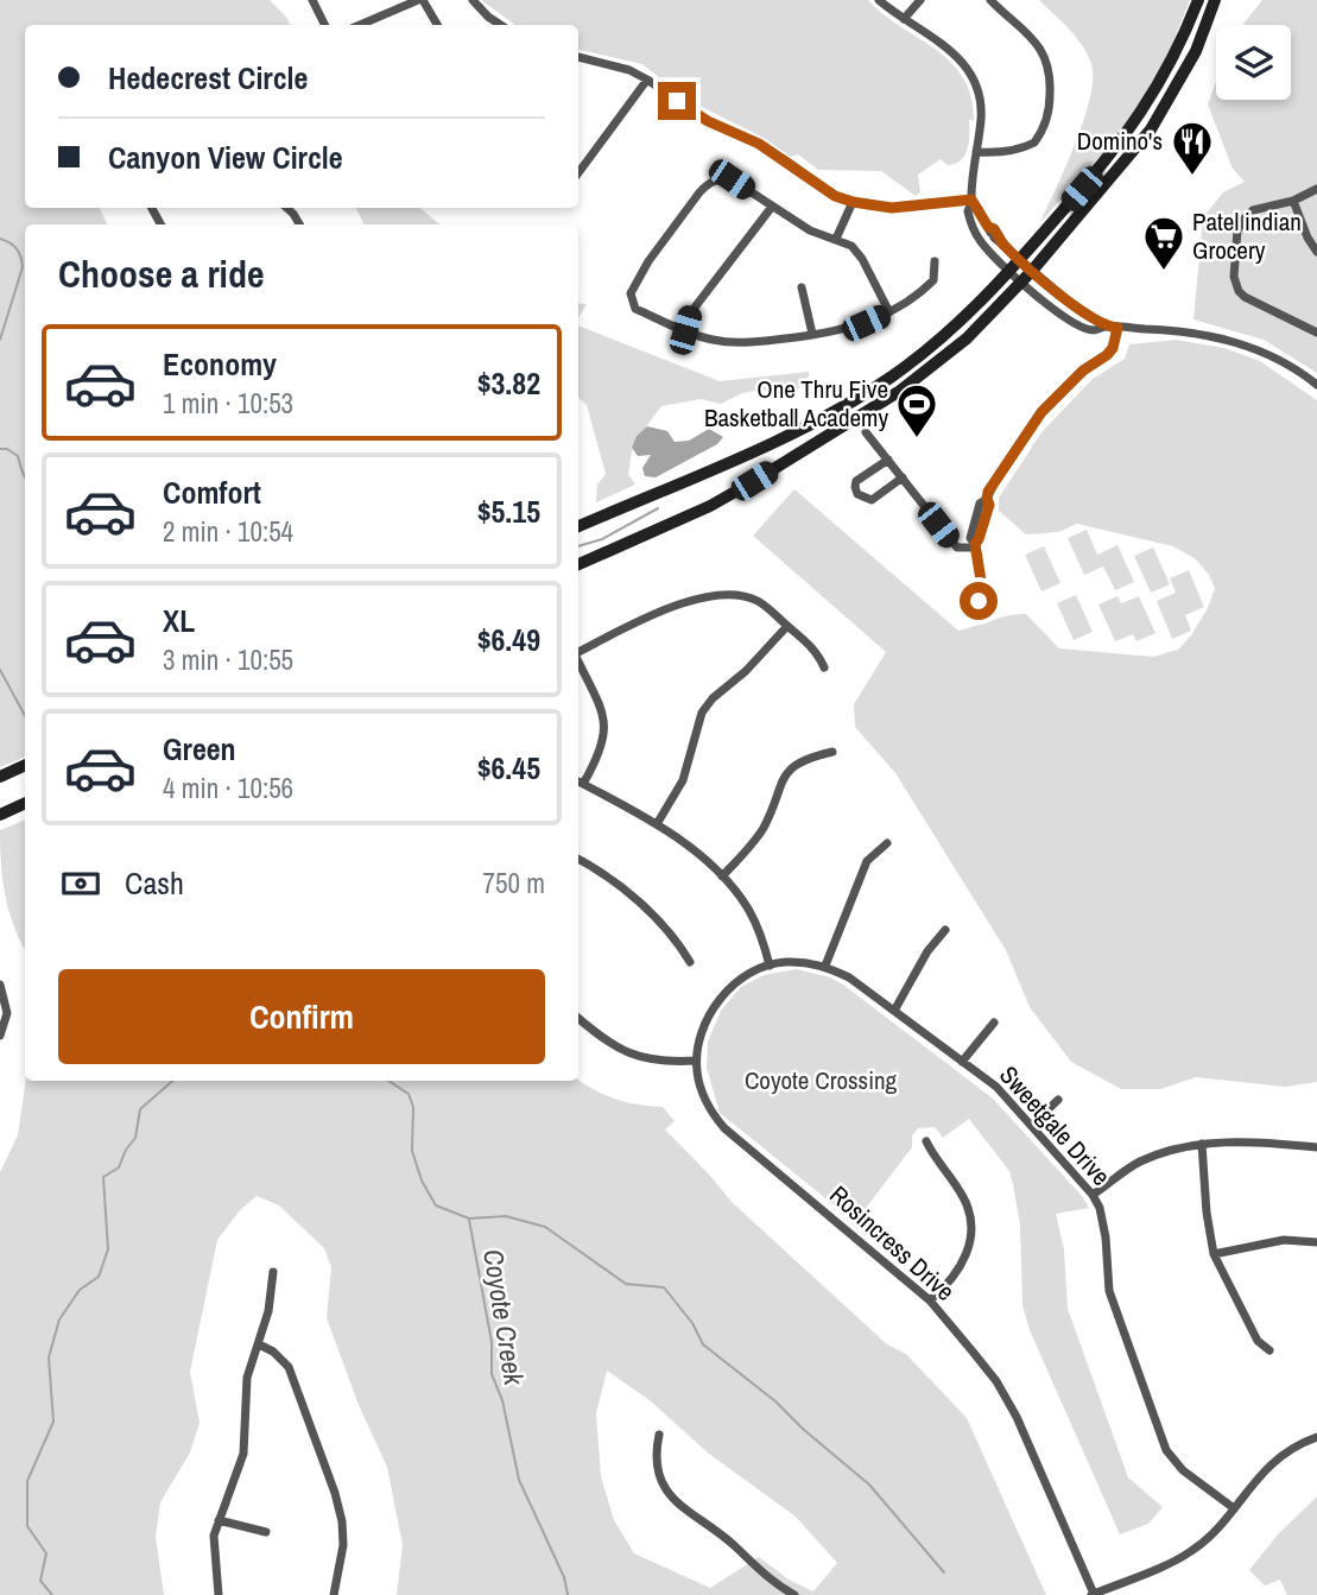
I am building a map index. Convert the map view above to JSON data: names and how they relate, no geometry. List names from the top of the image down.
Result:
{
  "streets": {
    "street": ["Sweetgale Drive", "Rosincress Drive"]
  },
  "crossings": [
    ["Sweetgale Drive", "Rosincress Drive"]
  ],
  "water": ["Coyote Creek"],
  "parks": ["Coyote Crossing"],
  "places": {
    "restaurant": ["Domino's"],
    "supermarket": ["Patel indian Grocery"],
    "sports": ["One Thru Five Basketball Academy"]
  },
  "page": {
    "banner": ["Hedecrest Circle", "Canyon View Circle"],
    "heading": "Choose a ride",
    "list": [
      {
        "name": "Economy",
        "note": "1 min · 10:53",
        "value": "$3.82"
      },
      {
        "name": "Comfort",
        "note": "2 min · 10:54",
        "value": "$5.15"
      },
      {
        "name": "XL",
        "note": "3 min · 10:55",
        "value": "$6.49"
      },
      {
        "name": "Green",
        "note": "4 min · 10:56",
        "value": "$6.45"
      }
    ],
    "pay": ["Cash", "750 m"],
    "buttons": "Confirm"
  }
}
